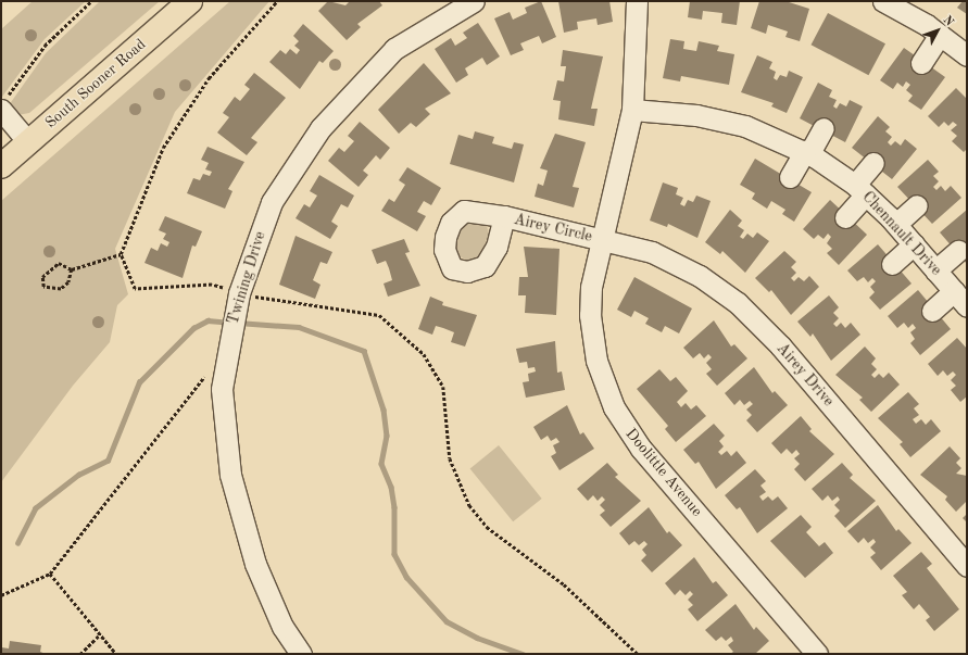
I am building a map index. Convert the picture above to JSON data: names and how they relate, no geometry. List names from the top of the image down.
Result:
{
  "streets": {
    "main road": ["South Sooner Road"],
    "street": [
      "Airey Circle",
      "Chennault Drive",
      "Twining Drive",
      "Airey Drive",
      "Doolittle Avenue"
    ]
  },
  "crossings": [
    ["Airey Circle", "Airey Drive"],
    ["Airey Circle", "Doolittle Avenue"],
    ["Chennault Drive", "Doolittle Avenue"],
    ["Airey Drive", "Doolittle Avenue"]
  ],
  "north": "top right"
}
